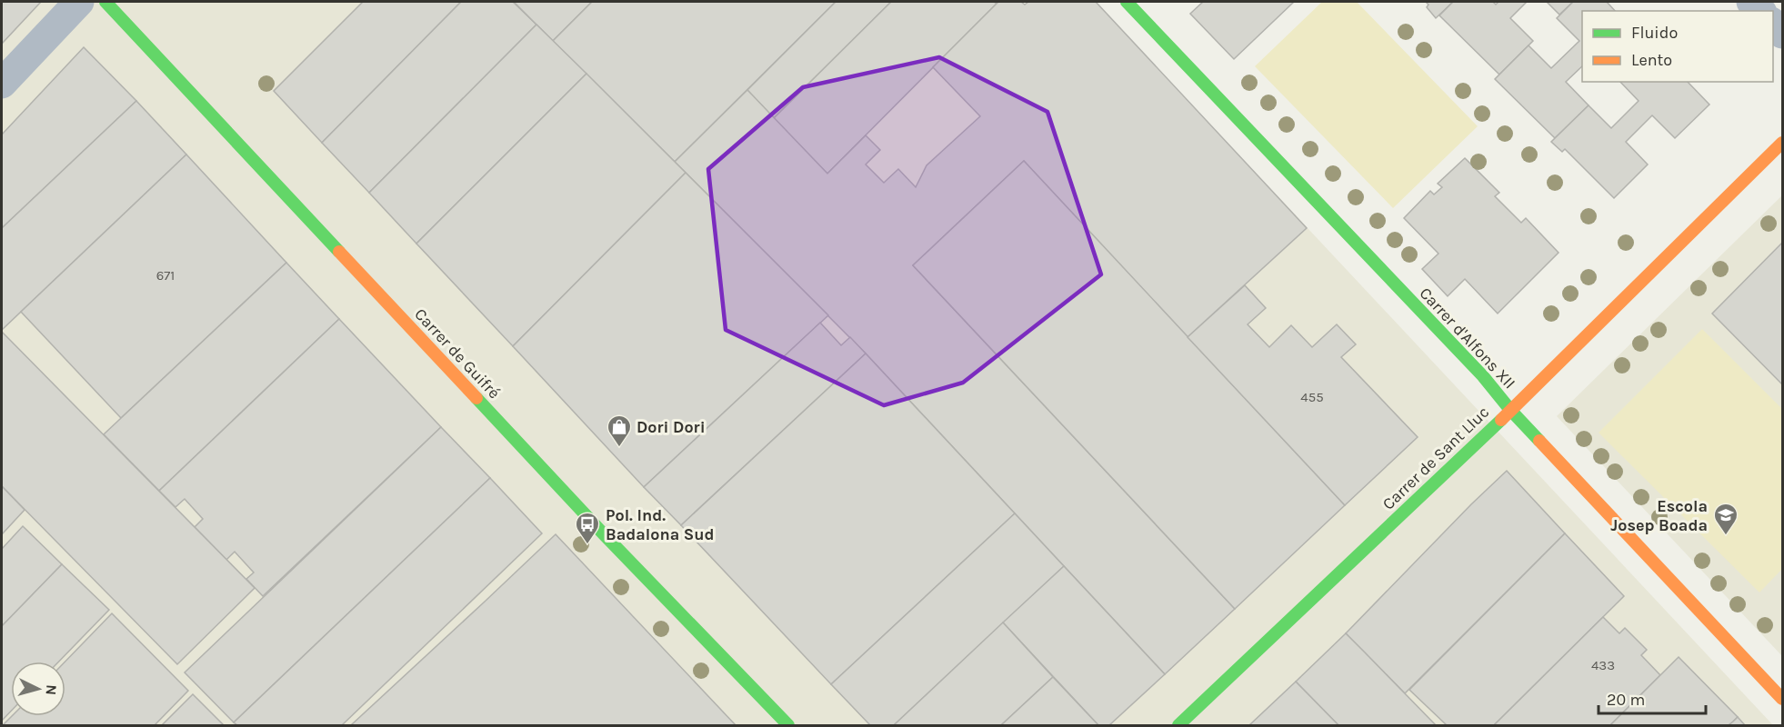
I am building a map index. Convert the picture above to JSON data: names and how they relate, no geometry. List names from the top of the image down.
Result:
{
  "streets": {
    "street": ["Carrer d'Alfons XII", "Carrer de Guifré", "Carrer de Sant Lluc"]
  },
  "crossings": [
    ["Carrer d'Alfons XII", "Carrer de Sant Lluc"]
  ],
  "places": {
    "shop": ["Dori Dori"],
    "school or university": ["Escola Josep Boada"],
    "bus stop": ["Pol. Ind. Badalona Sud"]
  },
  "house_numbers": ["671", "455", "433"],
  "legend": ["Fluido", "Lento"],
  "scale_bar": "20 m",
  "north": "right"
}
